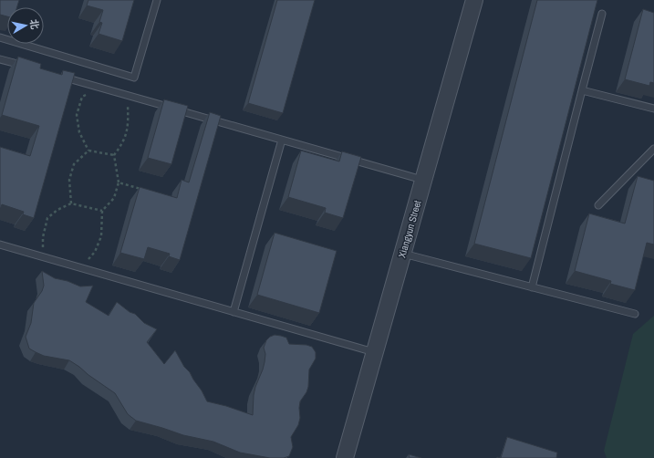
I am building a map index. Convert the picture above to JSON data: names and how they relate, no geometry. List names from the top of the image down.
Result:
{
  "streets": {
    "street": ["Xiangyun Street"]
  },
  "north": "right"
}
